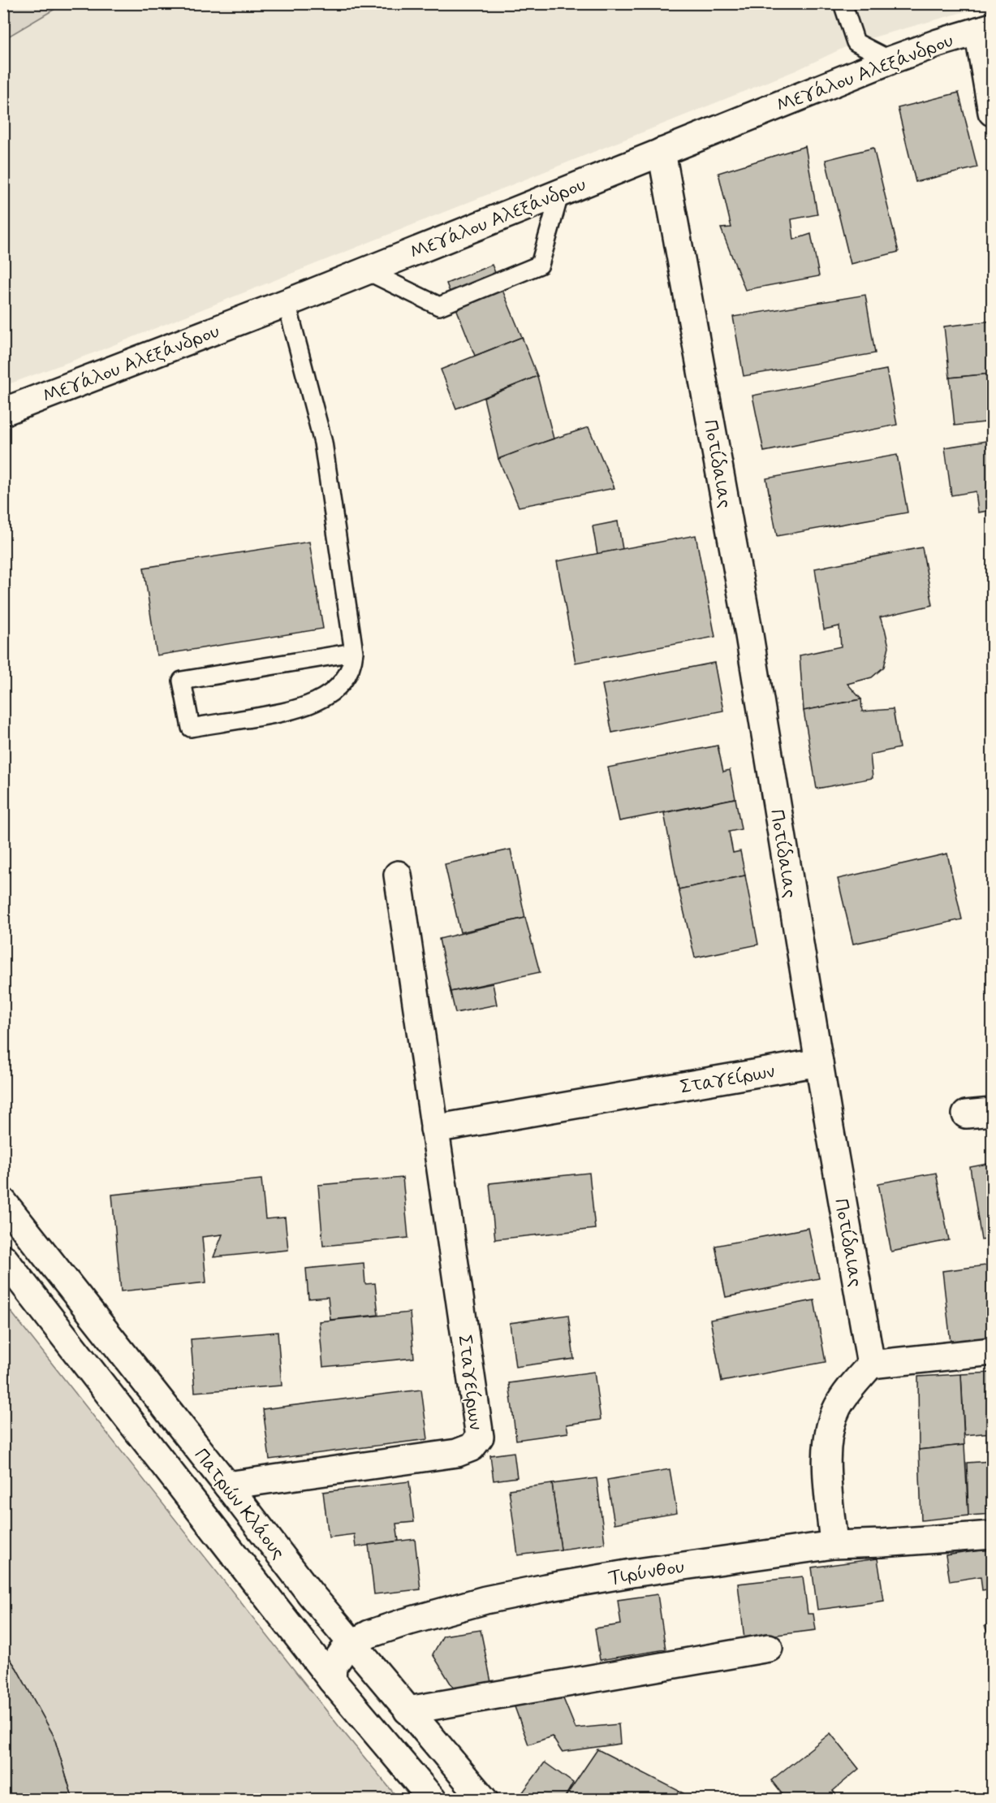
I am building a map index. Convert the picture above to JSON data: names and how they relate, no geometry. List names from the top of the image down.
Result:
{
  "streets": {
    "street": [
      "Μεγάλου Αλεξάνδρου",
      "Ποτίδαιας",
      "Σταγείρων",
      "Πατρών Κλάους",
      "Τιρύνθου"
    ]
  },
  "crossings": [
    ["Μεγάλου Αλεξάνδρου", "Ποτίδαιας"],
    ["Ποτίδαιας", "Σταγείρων"],
    ["Σταγείρων", "Πατρών Κλάους"],
    ["Πατρών Κλάους", "Τιρύνθου"]
  ]
}
